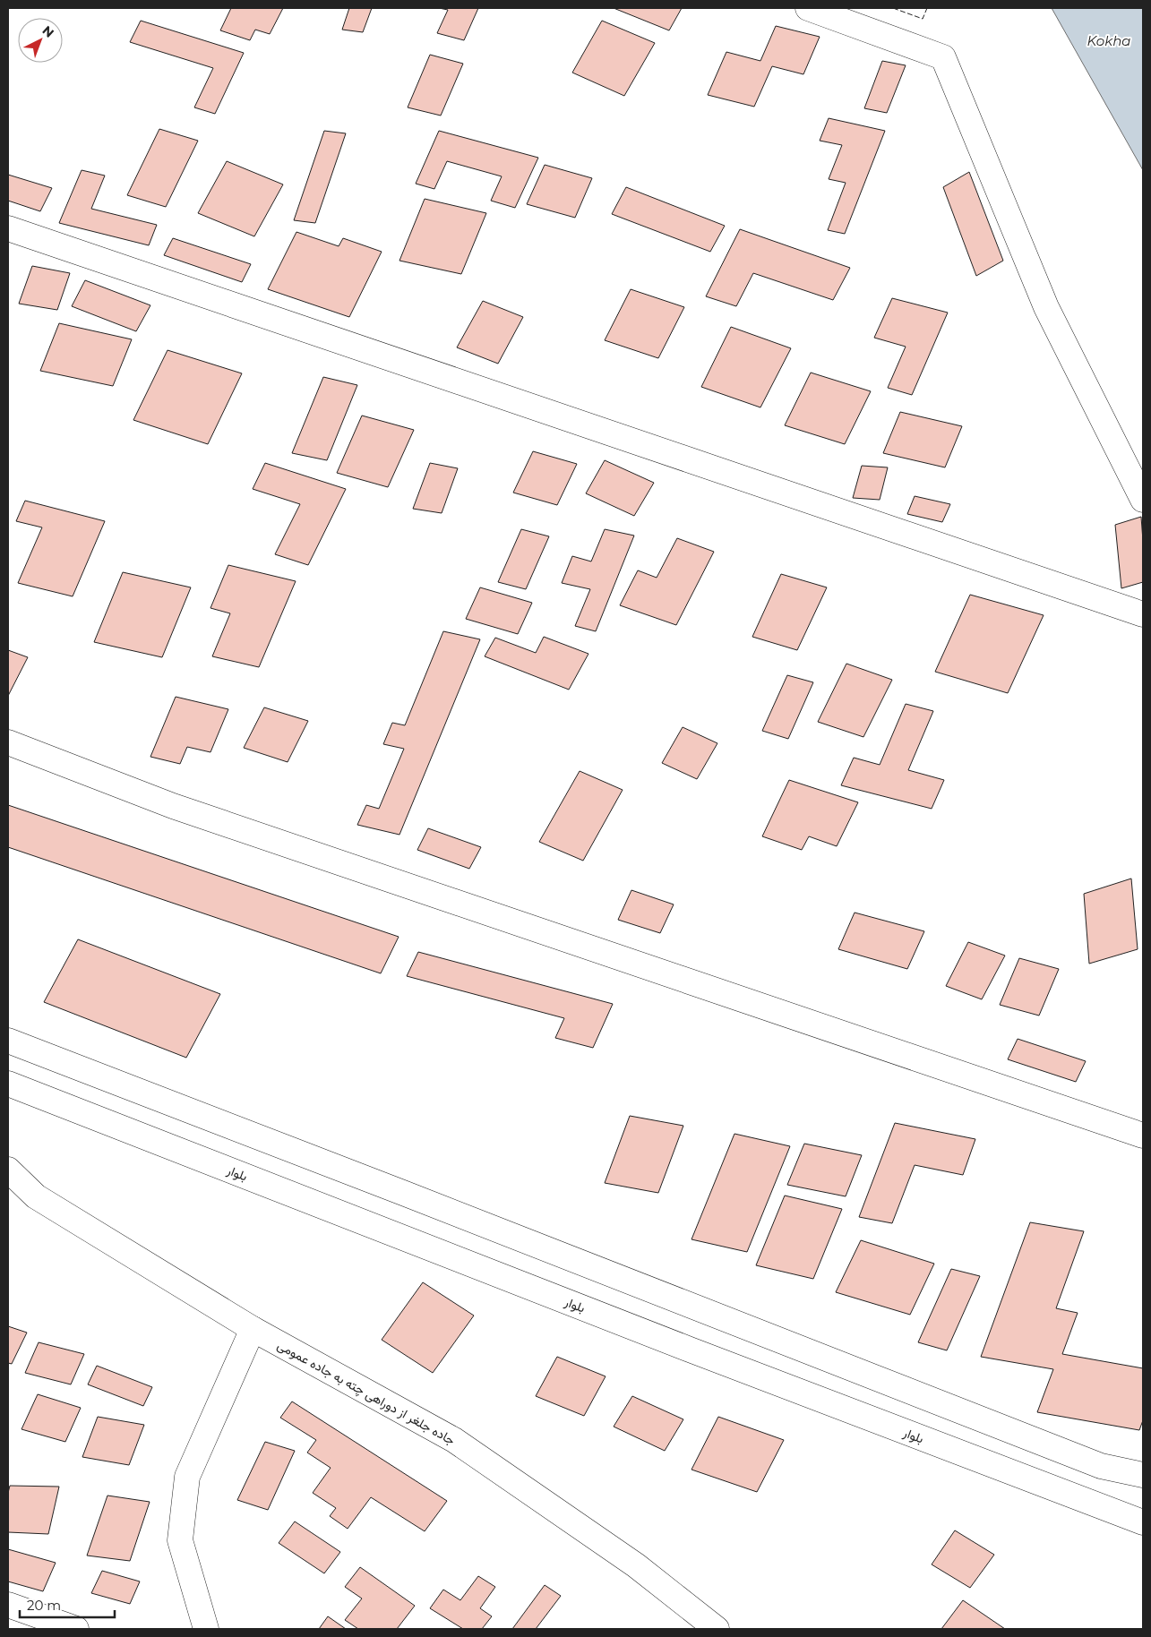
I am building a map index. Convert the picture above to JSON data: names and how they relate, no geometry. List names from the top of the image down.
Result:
{
  "streets": {
    "street": ["بلوار", "جاده جلغر از دوراهی چته به جاده عمومی"]
  },
  "water": ["Kokha"],
  "scale_bar": "20 m",
  "north": "top right"
}
